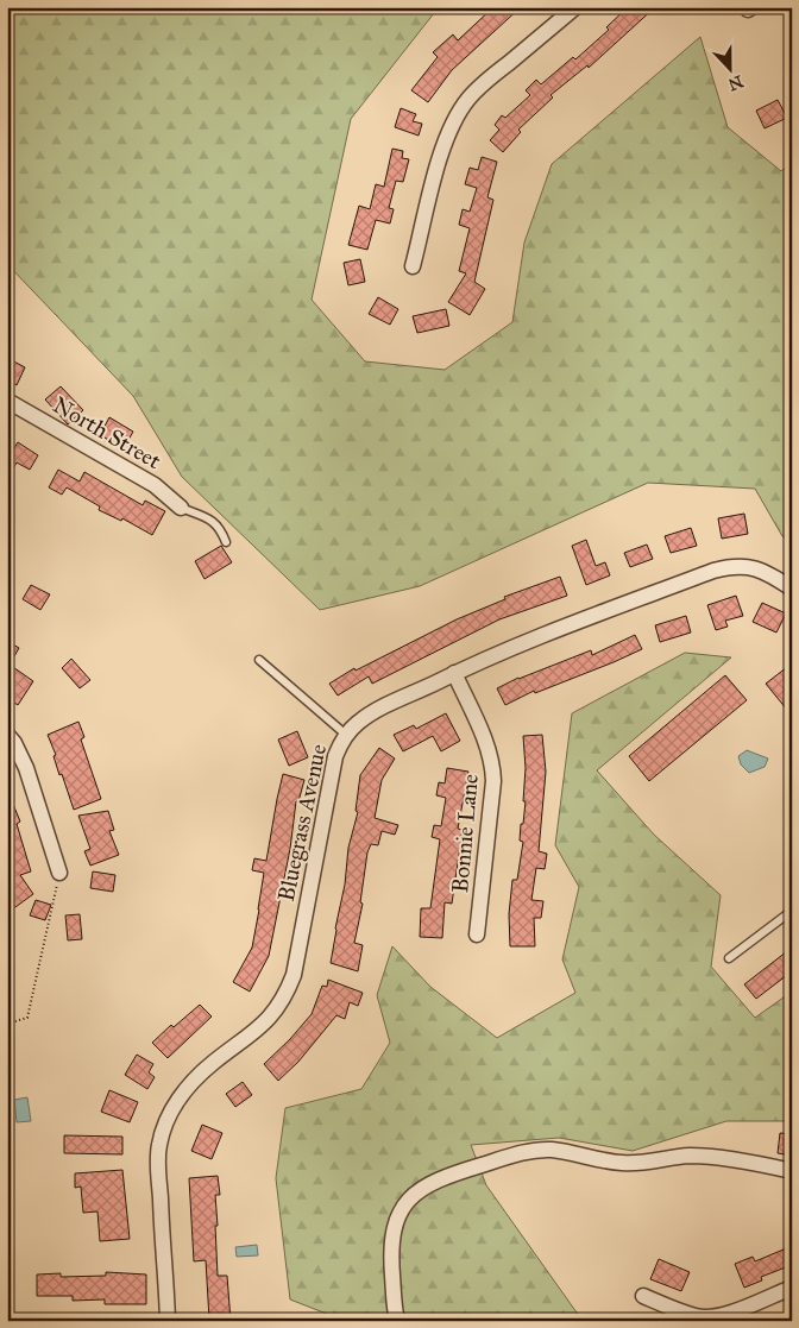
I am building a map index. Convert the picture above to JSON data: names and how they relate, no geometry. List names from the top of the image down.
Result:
{
  "streets": {
    "street": ["North Street", "Bluegrass Avenue", "Bonnie Lane"]
  },
  "crossings": [
    ["Bluegrass Avenue", "Bonnie Lane"]
  ],
  "north": "bottom"
}
